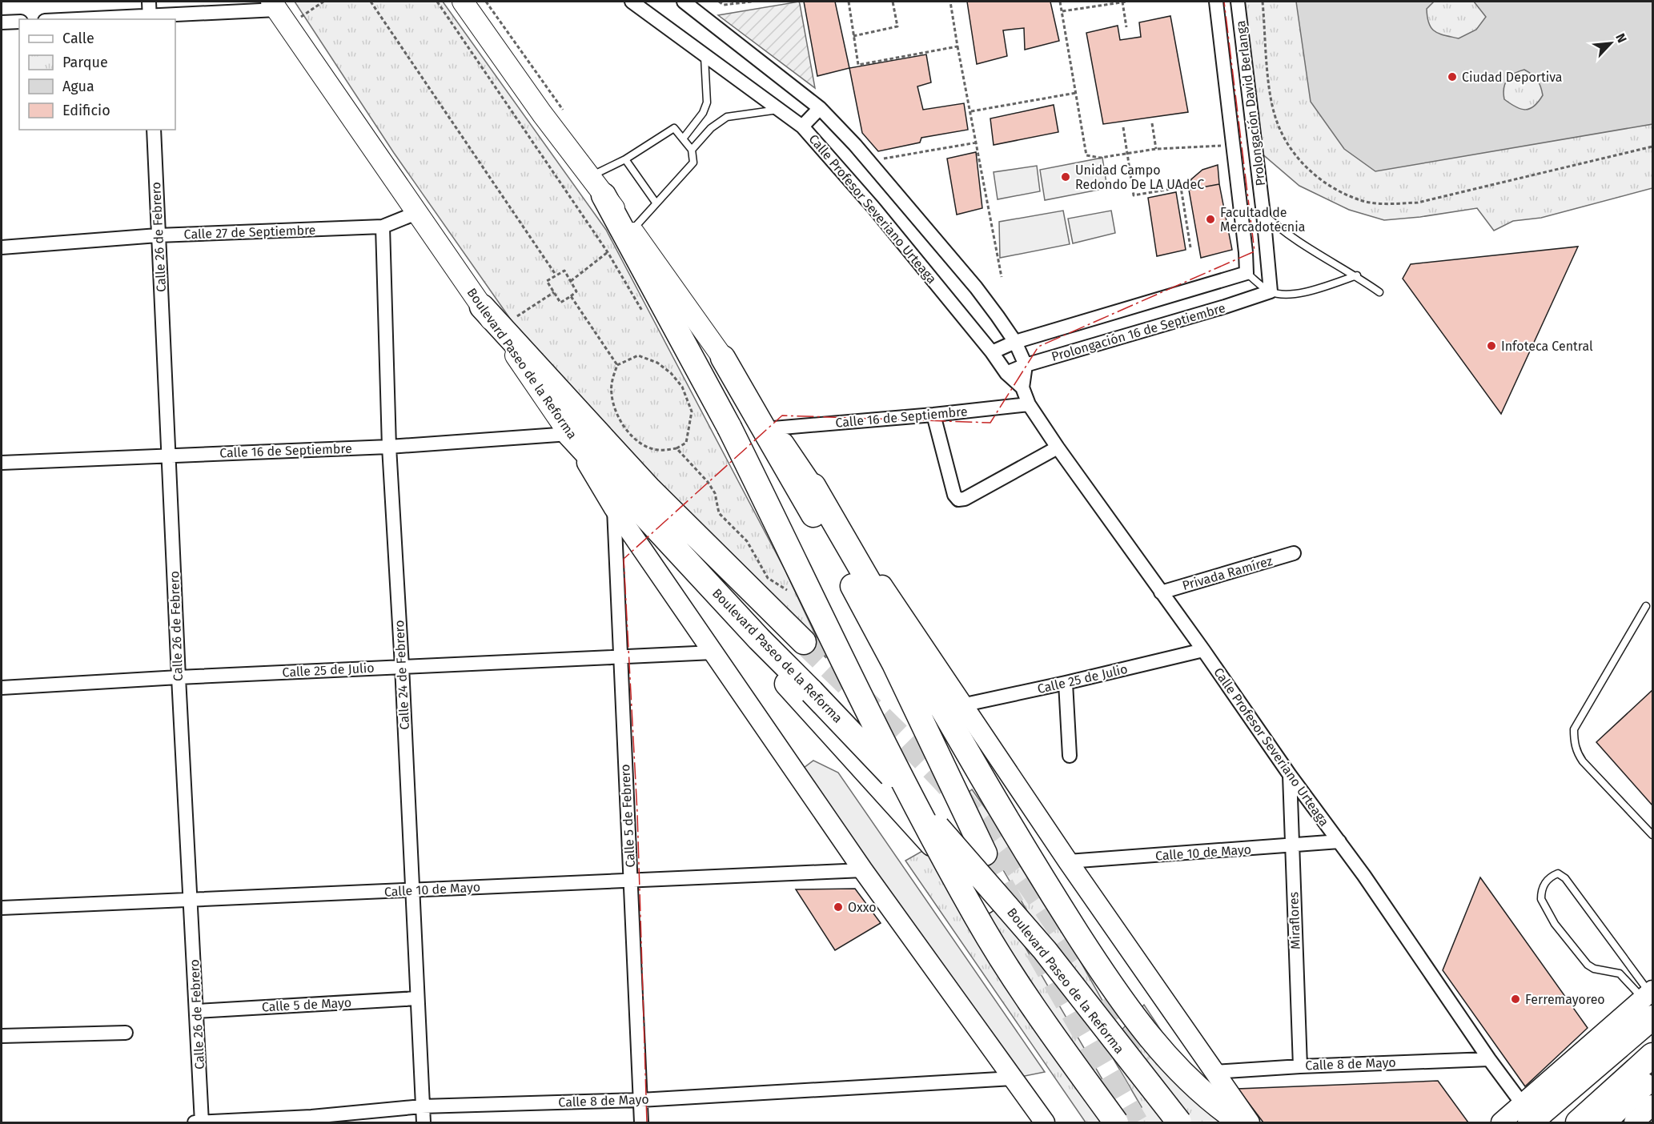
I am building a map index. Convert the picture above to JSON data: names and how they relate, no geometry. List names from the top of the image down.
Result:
{
  "streets": {
    "highway": ["Boulevard Paseo de la Reforma"],
    "street": [
      "Prolongación David Berlanga",
      "Calle Profesor Severiano Urteaga",
      "Calle 27 de Septiembre",
      "Calle 26 de Febrero",
      "Prolongación 16 de Septiembre",
      "Calle 16 de Septiembre",
      "Privada Ramírez",
      "Calle 25 de Julio",
      "Calle 24 de Febrero",
      "Calle 5 de Febrero",
      "Calle 10 de Mayo",
      "Miraflores",
      "Calle 5 de Mayo",
      "Calle 8 de Mayo"
    ]
  },
  "crossings": [
    ["Prolongación David Berlanga", "Prolongación 16 de Septiembre"],
    ["Calle Profesor Severiano Urteaga", "Prolongación 16 de Septiembre"],
    ["Calle Profesor Severiano Urteaga", "Calle 16 de Septiembre"],
    ["Calle Profesor Severiano Urteaga", "Privada Ramírez"],
    ["Calle Profesor Severiano Urteaga", "Calle 25 de Julio"],
    ["Calle Profesor Severiano Urteaga", "Calle 10 de Mayo"],
    ["Calle Profesor Severiano Urteaga", "Miraflores"],
    ["Calle Profesor Severiano Urteaga", "Calle 8 de Mayo"],
    ["Calle 27 de Septiembre", "Calle 26 de Febrero"],
    ["Calle 27 de Septiembre", "Boulevard Paseo de la Reforma"],
    ["Calle 27 de Septiembre", "Calle 24 de Febrero"],
    ["Calle 26 de Febrero", "Calle 16 de Septiembre"],
    ["Calle 26 de Febrero", "Calle 25 de Julio"],
    ["Calle 26 de Febrero", "Calle 10 de Mayo"],
    ["Calle 26 de Febrero", "Calle 5 de Mayo"],
    ["Calle 26 de Febrero", "Calle 8 de Mayo"],
    ["Boulevard Paseo de la Reforma", "Calle 16 de Septiembre"],
    ["Calle 16 de Septiembre", "Calle 24 de Febrero"],
    ["Calle 25 de Julio", "Calle 24 de Febrero"],
    ["Calle 25 de Julio", "Calle 5 de Febrero"],
    ["Calle 24 de Febrero", "Calle 10 de Mayo"],
    ["Calle 24 de Febrero", "Calle 5 de Mayo"],
    ["Calle 24 de Febrero", "Calle 8 de Mayo"],
    ["Calle 5 de Febrero", "Calle 10 de Mayo"],
    ["Calle 5 de Febrero", "Calle 8 de Mayo"],
    ["Calle 10 de Mayo", "Miraflores"],
    ["Miraflores", "Calle 8 de Mayo"]
  ],
  "places": [
    "Ciudad Deportiva",
    "Unidad Campo Redondo De LA UAdeC",
    "Facultad de Mercadotécnia",
    "Infoteca Central",
    "Oxxo",
    "Ferremayoreo"
  ],
  "legend": [
    "Calle",
    "Parque",
    "Agua",
    "Edificio"
  ],
  "north": "top right"
}
